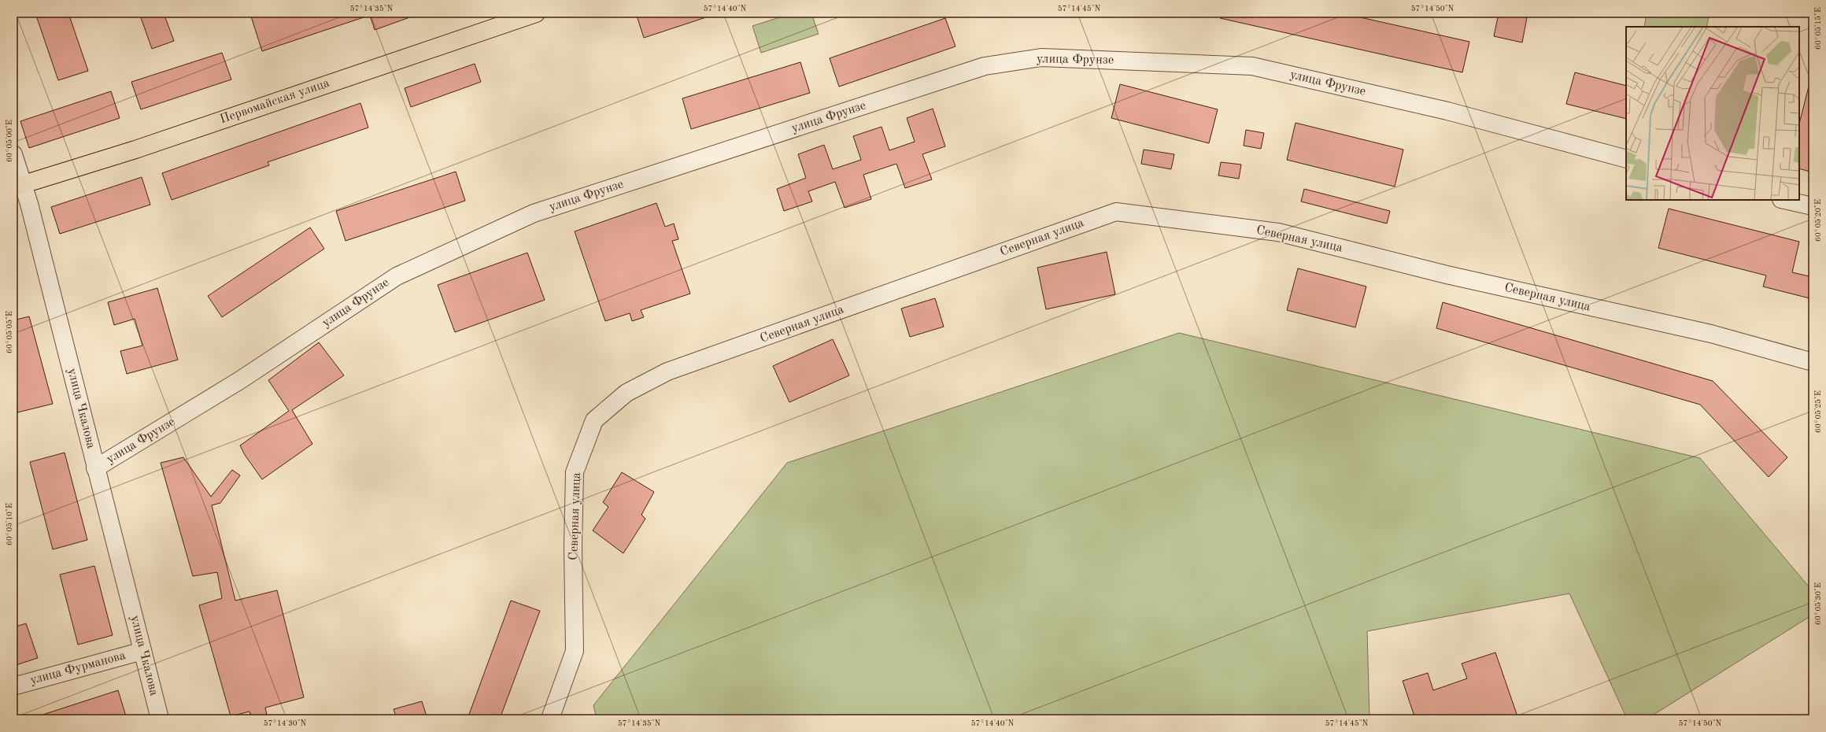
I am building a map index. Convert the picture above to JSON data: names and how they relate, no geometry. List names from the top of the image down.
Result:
{
  "streets": {
    "main road": ["Первомайская улица"],
    "street": [
      "улица Фрунзе",
      "Северная улица",
      "улица Чкалова",
      "улица Фурманова"
    ]
  },
  "crossings": [
    ["улица Фрунзе", "улица Чкалова"],
    ["Первомайская улица", "улица Чкалова"],
    ["улица Чкалова", "улица Фурманова"]
  ],
  "coordinates": [
    "57°14'35\"N",
    "57°14'40\"N",
    "57°14'45\"N",
    "57°14'50\"N",
    "60°05'15\"E",
    "60°05'00\"E",
    "60°05'20\"E",
    "60°05'05\"E",
    "60°05'25\"E",
    "60°05'10\"E",
    "60°05'30\"E",
    "57°14'30\"N"
  ]
}
